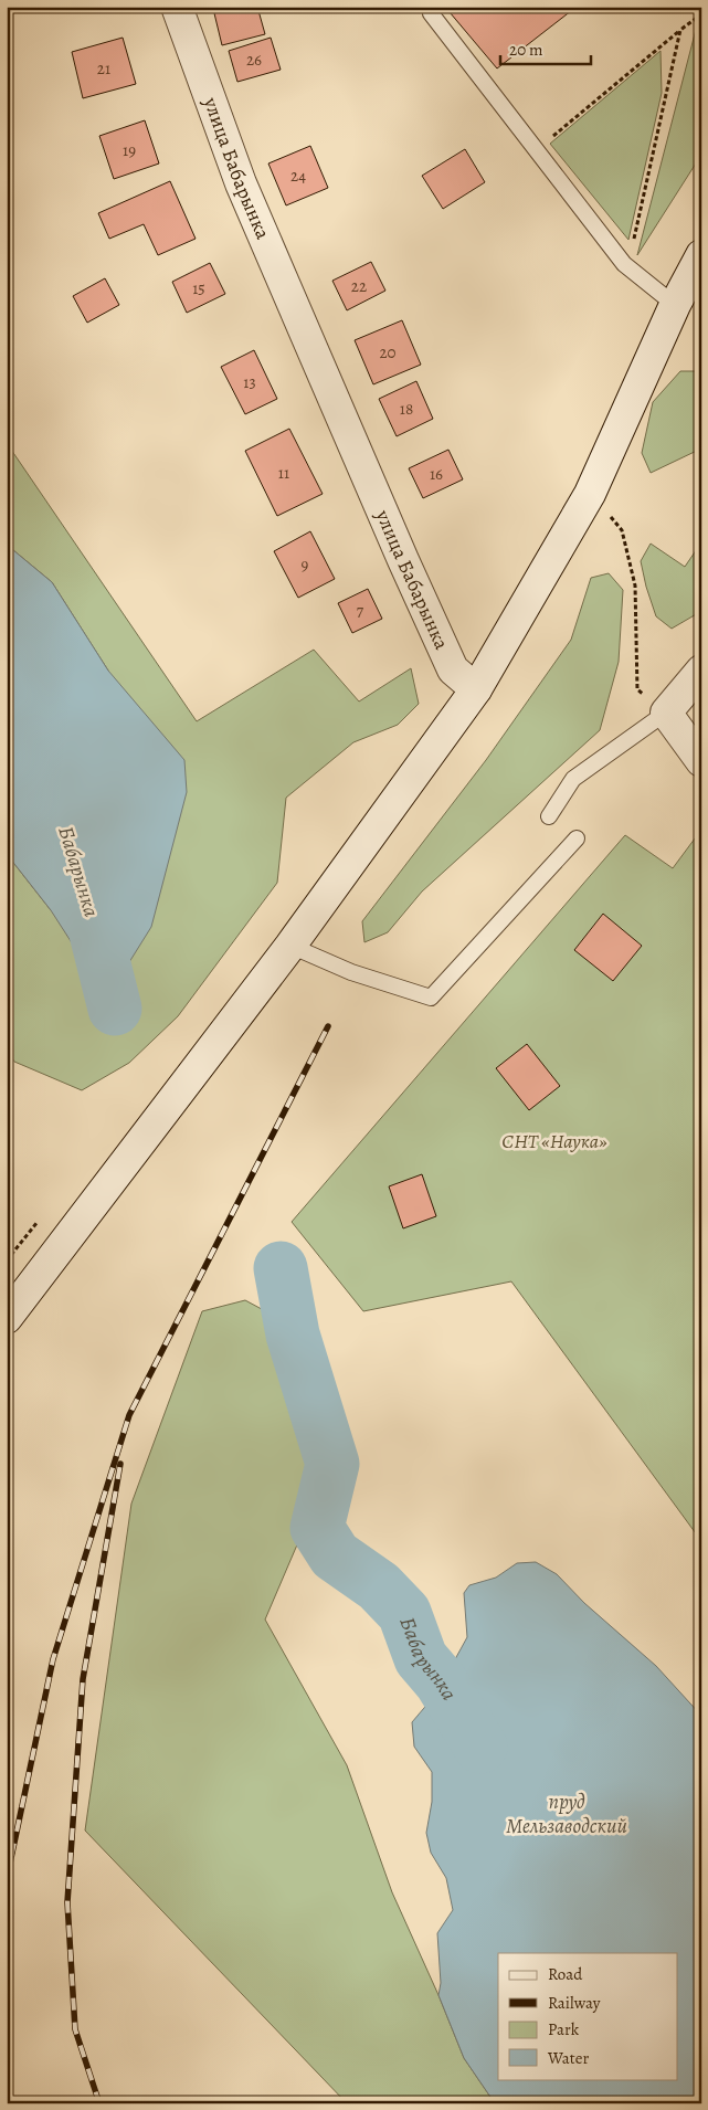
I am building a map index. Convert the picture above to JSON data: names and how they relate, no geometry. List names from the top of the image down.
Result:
{
  "streets": {
    "street": ["улица Бабарынка"]
  },
  "water": ["Бабарынка", "пруд Мельзаводский"],
  "parks": ["СНТ «Наука»"],
  "house_numbers": [
    "26",
    "21",
    "19",
    "24",
    "22",
    "15",
    "20",
    "13",
    "18",
    "11",
    "16",
    "9",
    "7"
  ],
  "legend": [
    "Road",
    "Railway",
    "Park",
    "Water"
  ],
  "scale_bar": "20 m"
}
